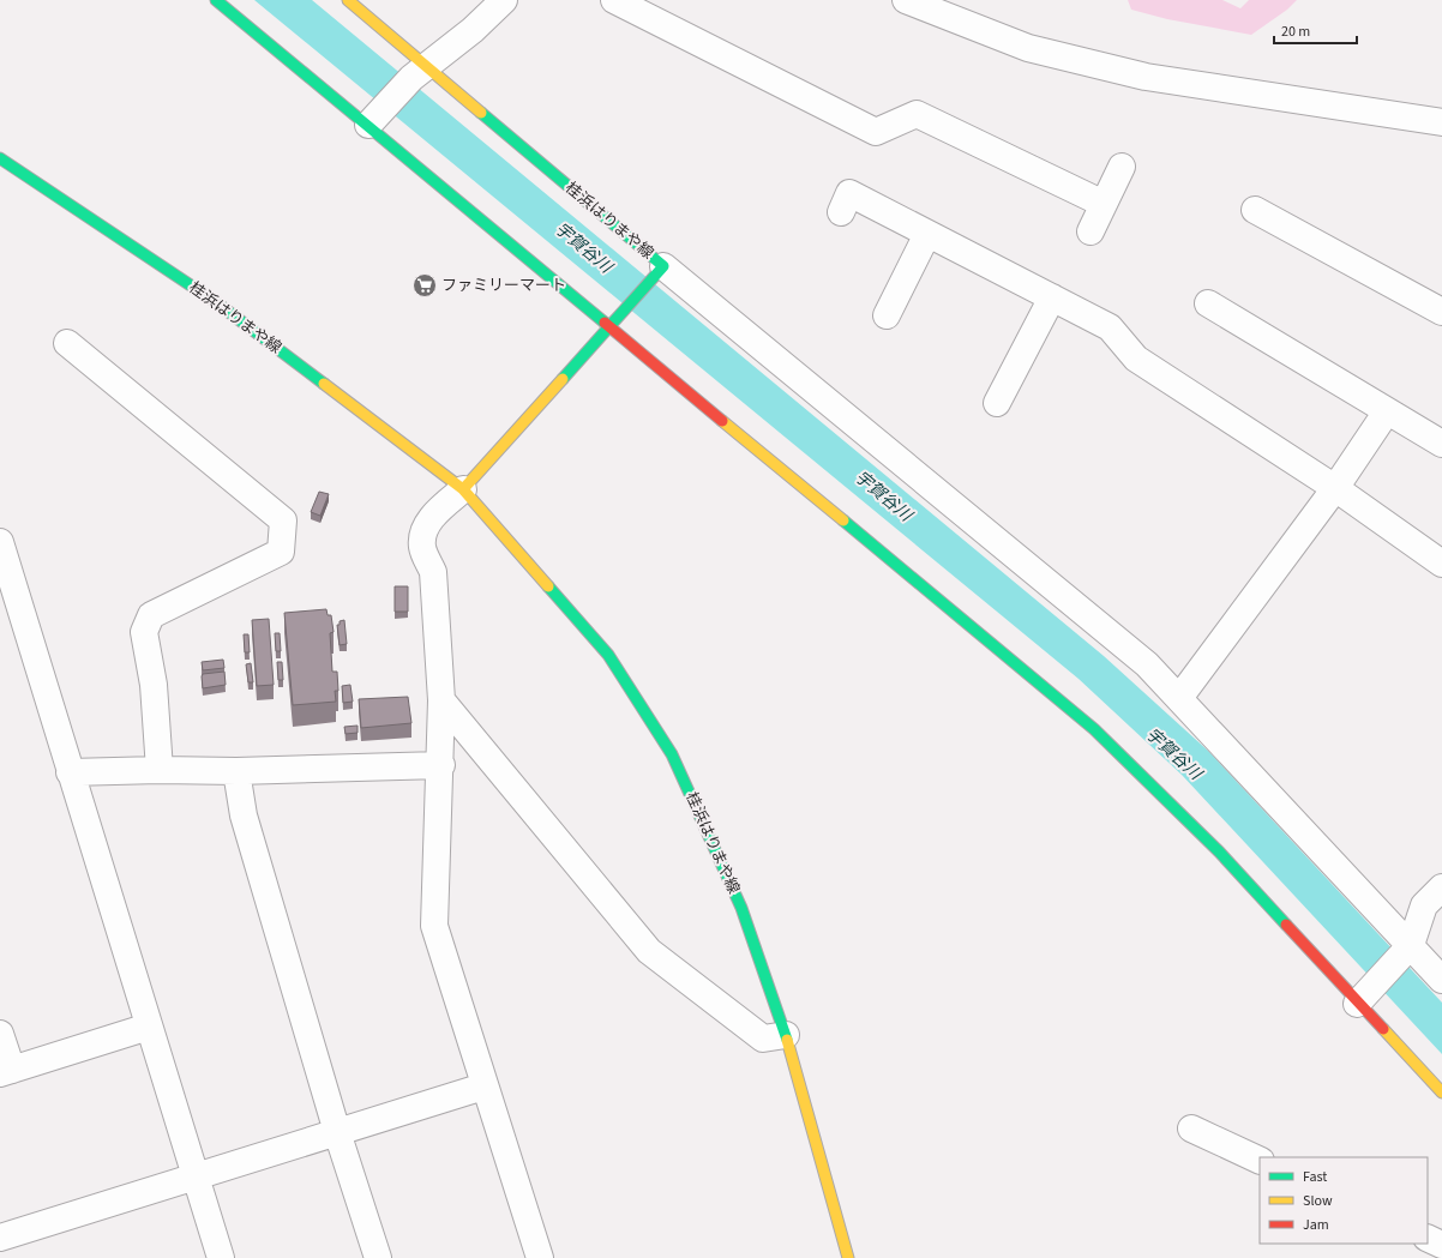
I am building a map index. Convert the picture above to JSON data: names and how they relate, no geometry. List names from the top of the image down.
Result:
{
  "streets": {
    "main road": ["桂浜はりまや線"]
  },
  "water": ["宇賀谷川"],
  "places": {
    "supermarket": ["ファミリーマート"]
  },
  "legend": ["Fast", "Slow", "Jam"],
  "scale_bar": "20 m"
}
